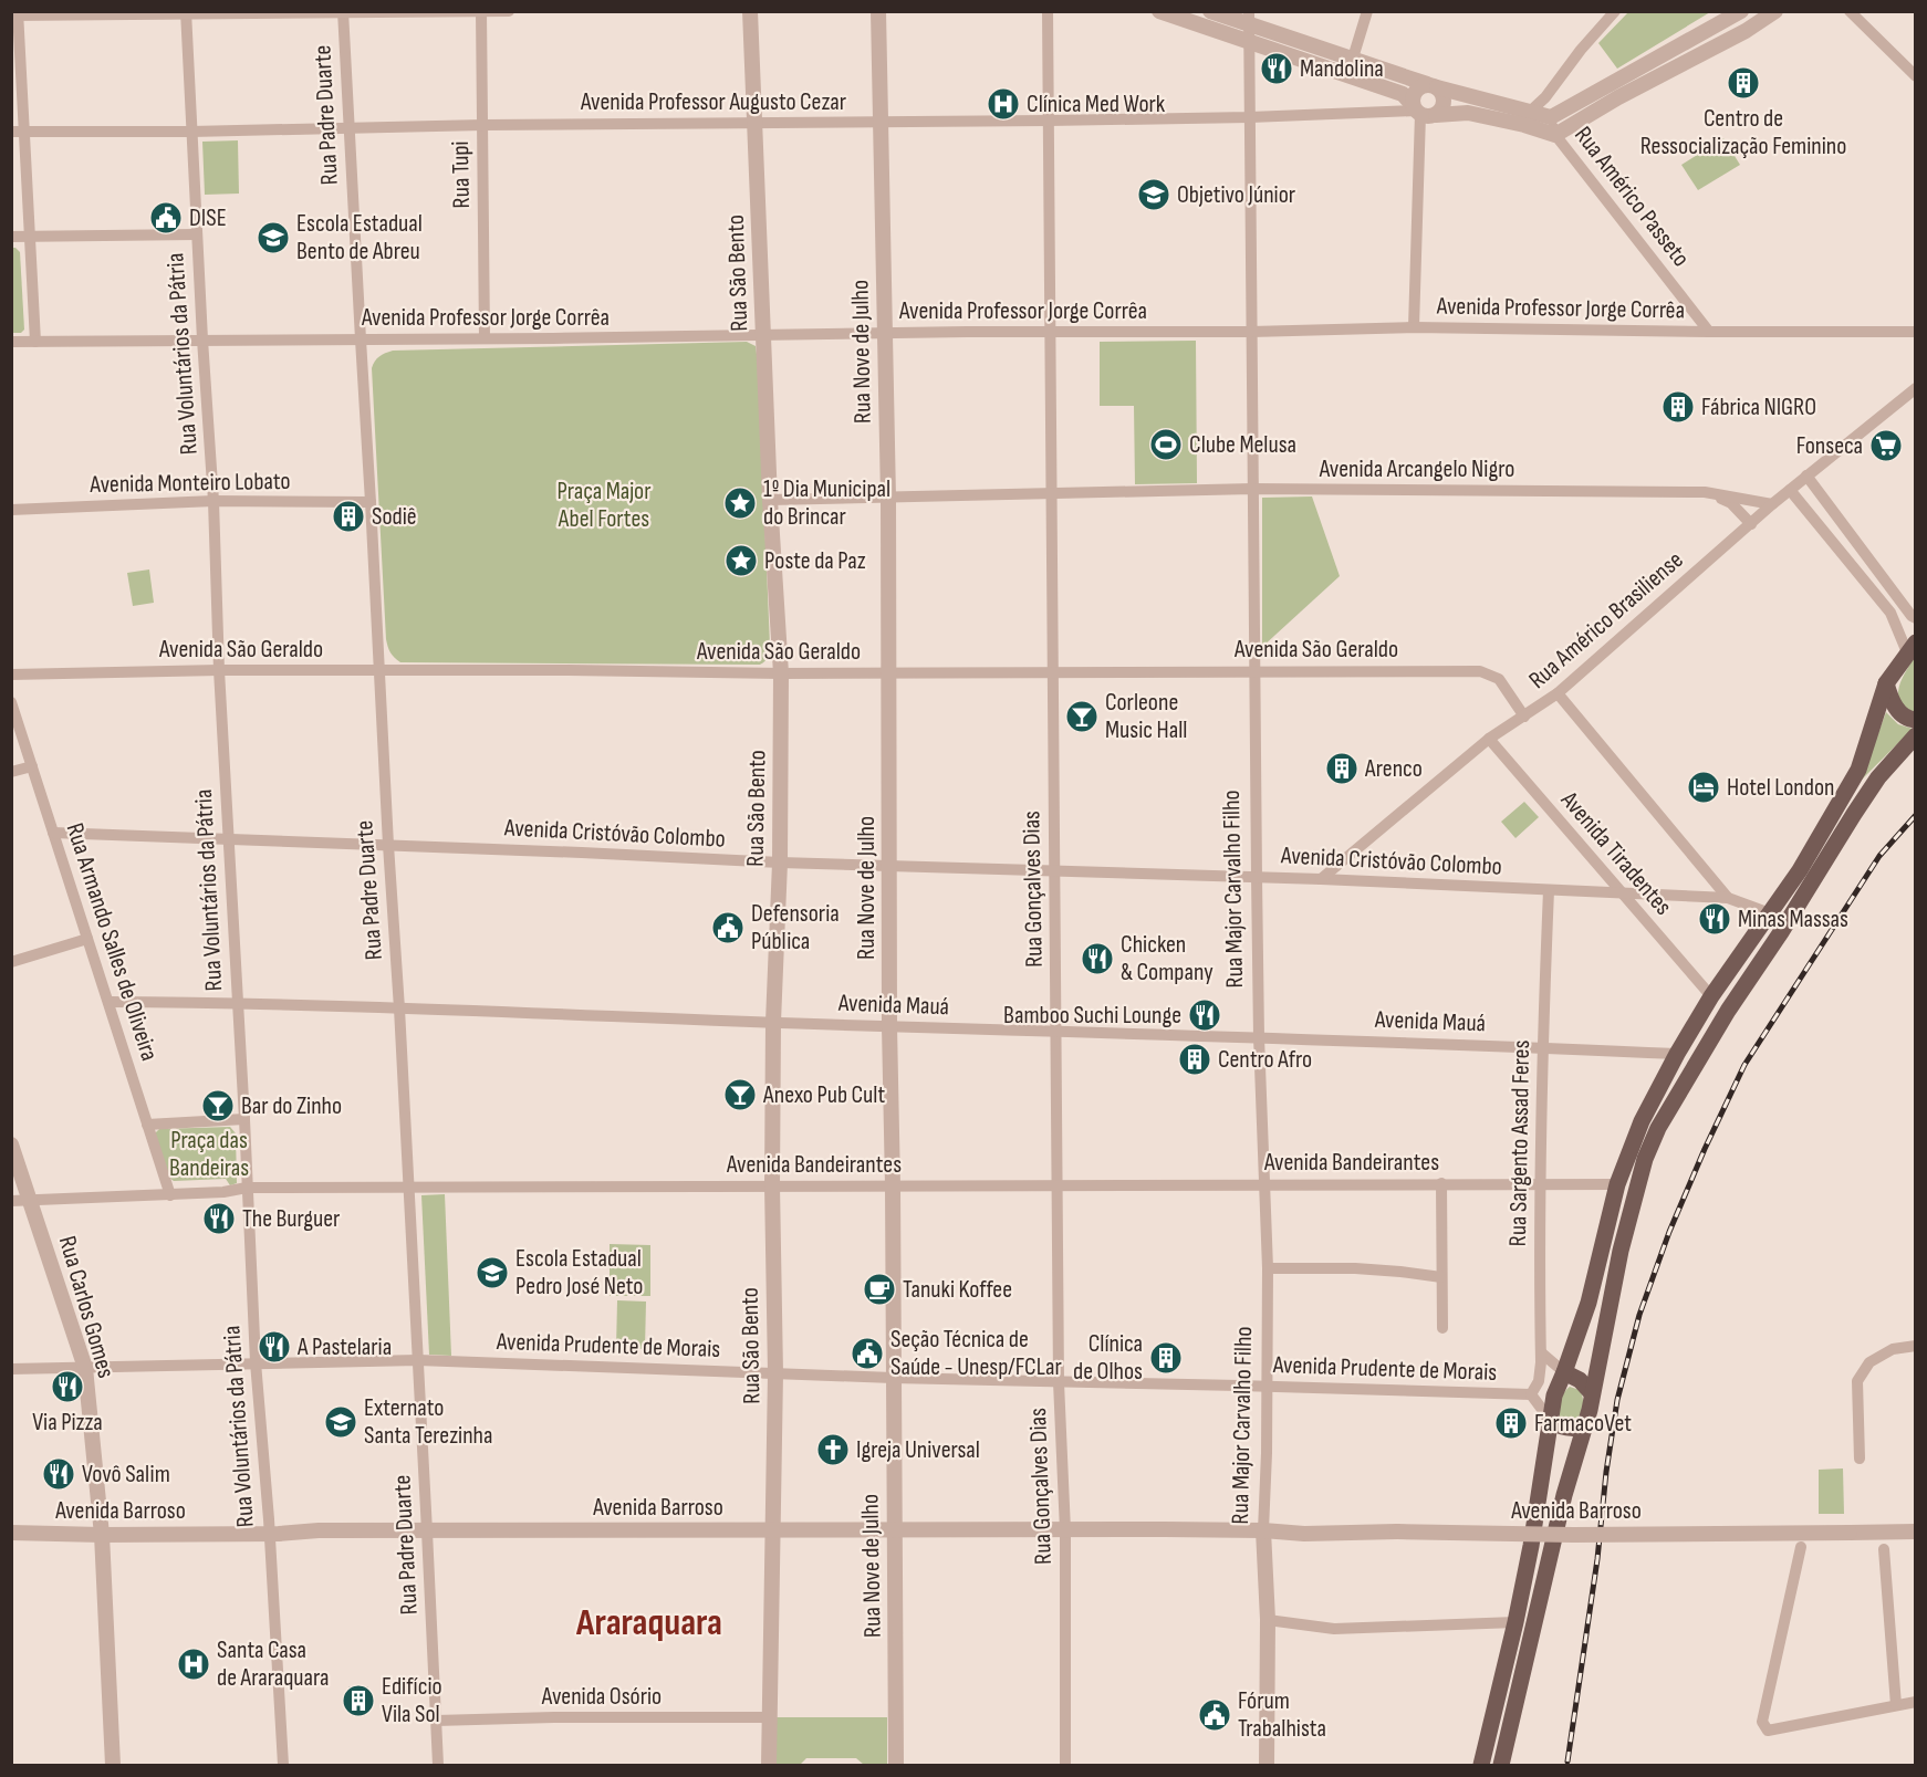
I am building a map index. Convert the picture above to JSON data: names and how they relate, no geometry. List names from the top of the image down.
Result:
{
  "streets": {
    "street": [
      "Avenida Professor Augusto Cezar",
      "Rua Padre Duarte",
      "Rua Tupi",
      "Rua Américo Passeto",
      "Rua São Bento",
      "Avenida Professor Jorge Corrêa",
      "Rua Nove de Julho",
      "Rua Voluntários da Pátria",
      "Avenida Arcangelo Nigro",
      "Avenida Monteiro Lobato",
      "Rua Américo Brasiliense",
      "Avenida São Geraldo",
      "Avenida Cristóvão Colombo",
      "Avenida Tiradentes",
      "Rua Gonçalves Dias",
      "Rua Major Carvalho Filho",
      "Rua Armando Salles de Oliveira",
      "Avenida Mauá",
      "Rua Sargento Assad Feres",
      "Avenida Bandeirantes",
      "Rua Carlos Gomes",
      "Avenida Prudente de Morais",
      "Avenida Barroso",
      "Avenida Osório"
    ]
  },
  "crossings": [
    ["Avenida Professor Augusto Cezar", "Rua Padre Duarte"],
    ["Avenida Professor Augusto Cezar", "Rua Tupi"],
    ["Avenida Professor Augusto Cezar", "Rua São Bento"],
    ["Avenida Professor Augusto Cezar", "Rua Nove de Julho"],
    ["Avenida Professor Augusto Cezar", "Rua Voluntários da Pátria"],
    ["Avenida Professor Augusto Cezar", "Rua Gonçalves Dias"],
    ["Avenida Professor Augusto Cezar", "Rua Major Carvalho Filho"],
    ["Rua Padre Duarte", "Avenida Professor Jorge Corrêa"],
    ["Rua Padre Duarte", "Avenida Monteiro Lobato"],
    ["Rua Padre Duarte", "Avenida São Geraldo"],
    ["Rua Padre Duarte", "Avenida Cristóvão Colombo"],
    ["Rua Padre Duarte", "Avenida Mauá"],
    ["Rua Padre Duarte", "Avenida Bandeirantes"],
    ["Rua Padre Duarte", "Avenida Prudente de Morais"],
    ["Rua Padre Duarte", "Avenida Barroso"],
    ["Rua Padre Duarte", "Avenida Osório"],
    ["Rua Tupi", "Avenida Professor Jorge Corrêa"],
    ["Rua Américo Passeto", "Avenida Professor Jorge Corrêa"],
    ["Rua São Bento", "Avenida Professor Jorge Corrêa"],
    ["Rua São Bento", "Avenida Arcangelo Nigro"],
    ["Rua São Bento", "Avenida São Geraldo"],
    ["Rua São Bento", "Avenida Cristóvão Colombo"],
    ["Rua São Bento", "Avenida Mauá"],
    ["Rua São Bento", "Avenida Bandeirantes"],
    ["Rua São Bento", "Avenida Prudente de Morais"],
    ["Rua São Bento", "Avenida Barroso"],
    ["Rua São Bento", "Avenida Osório"],
    ["Avenida Professor Jorge Corrêa", "Rua Nove de Julho"],
    ["Avenida Professor Jorge Corrêa", "Rua Voluntários da Pátria"],
    ["Avenida Professor Jorge Corrêa", "Rua Gonçalves Dias"],
    ["Avenida Professor Jorge Corrêa", "Rua Major Carvalho Filho"],
    ["Rua Nove de Julho", "Avenida Arcangelo Nigro"],
    ["Rua Nove de Julho", "Avenida São Geraldo"],
    ["Rua Nove de Julho", "Avenida Cristóvão Colombo"],
    ["Rua Nove de Julho", "Avenida Mauá"],
    ["Rua Nove de Julho", "Avenida Bandeirantes"],
    ["Rua Nove de Julho", "Avenida Prudente de Morais"],
    ["Rua Nove de Julho", "Avenida Barroso"],
    ["Rua Voluntários da Pátria", "Avenida Monteiro Lobato"],
    ["Rua Voluntários da Pátria", "Avenida São Geraldo"],
    ["Rua Voluntários da Pátria", "Avenida Cristóvão Colombo"],
    ["Rua Voluntários da Pátria", "Avenida Mauá"],
    ["Rua Voluntários da Pátria", "Avenida Bandeirantes"],
    ["Rua Voluntários da Pátria", "Avenida Prudente de Morais"],
    ["Rua Voluntários da Pátria", "Avenida Barroso"],
    ["Avenida Arcangelo Nigro", "Rua Américo Brasiliense"],
    ["Avenida Arcangelo Nigro", "Rua Gonçalves Dias"],
    ["Avenida Arcangelo Nigro", "Rua Major Carvalho Filho"],
    ["Rua Américo Brasiliense", "Avenida São Geraldo"],
    ["Rua Américo Brasiliense", "Avenida Cristóvão Colombo"],
    ["Rua Américo Brasiliense", "Avenida Tiradentes"],
    ["Avenida São Geraldo", "Rua Gonçalves Dias"],
    ["Avenida São Geraldo", "Rua Major Carvalho Filho"],
    ["Avenida Cristóvão Colombo", "Avenida Tiradentes"],
    ["Avenida Cristóvão Colombo", "Rua Gonçalves Dias"],
    ["Avenida Cristóvão Colombo", "Rua Major Carvalho Filho"],
    ["Avenida Cristóvão Colombo", "Rua Armando Salles de Oliveira"],
    ["Avenida Cristóvão Colombo", "Rua Sargento Assad Feres"],
    ["Rua Gonçalves Dias", "Avenida Mauá"],
    ["Rua Gonçalves Dias", "Avenida Bandeirantes"],
    ["Rua Gonçalves Dias", "Avenida Prudente de Morais"],
    ["Rua Gonçalves Dias", "Avenida Barroso"],
    ["Rua Major Carvalho Filho", "Avenida Mauá"],
    ["Rua Major Carvalho Filho", "Avenida Bandeirantes"],
    ["Rua Major Carvalho Filho", "Avenida Prudente de Morais"],
    ["Rua Major Carvalho Filho", "Avenida Barroso"],
    ["Rua Armando Salles de Oliveira", "Avenida Mauá"],
    ["Rua Armando Salles de Oliveira", "Avenida Bandeirantes"],
    ["Avenida Mauá", "Rua Sargento Assad Feres"],
    ["Rua Sargento Assad Feres", "Avenida Bandeirantes"],
    ["Rua Sargento Assad Feres", "Avenida Prudente de Morais"],
    ["Avenida Bandeirantes", "Rua Carlos Gomes"],
    ["Rua Carlos Gomes", "Avenida Prudente de Morais"],
    ["Rua Carlos Gomes", "Avenida Barroso"]
  ],
  "districts": ["Araraquara"],
  "parks": ["Praça Major Abel Fortes", "Praça das Bandeiras"],
  "places": {
    "restaurant": [
      "Mandolina",
      "Minas Massas",
      "Chicken & Company",
      "Bamboo Suchi Lounge",
      "The Burguer",
      "A Pastelaria",
      "Via Pizza",
      "Vovô Salim"
    ],
    "building": [
      "Centro de Ressocialização Feminino",
      "Fábrica NIGRO",
      "Sodiê",
      "Arenco",
      "Centro Afro",
      "Clínica de Olhos",
      "FarmacoVet",
      "Edifício Vila Sol"
    ],
    "hospital": ["Clínica Med Work", "Santa Casa de Araraquara"],
    "school or university": [
      "Objetivo Júnior",
      "Escola Estadual Bento de Abreu",
      "Escola Estadual Pedro José Neto",
      "Externato Santa Terezinha"
    ],
    "public building": [
      "DISE",
      "Defensoria Pública",
      "Seção Técnica de Saúde - Unesp/FCLar",
      "Fórum Trabalhista"
    ],
    "sports": ["Clube Melusa"],
    "supermarket": ["Fonseca"],
    "place": ["1º Dia Municipal do Brincar", "Poste da Paz"],
    "bar": ["Corleone Music Hall", "Anexo Pub Cult", "Bar do Zinho"],
    "hotel": ["Hotel London"],
    "cafe": ["Tanuki Koffee"],
    "church": ["Igreja Universal"]
  }
}
